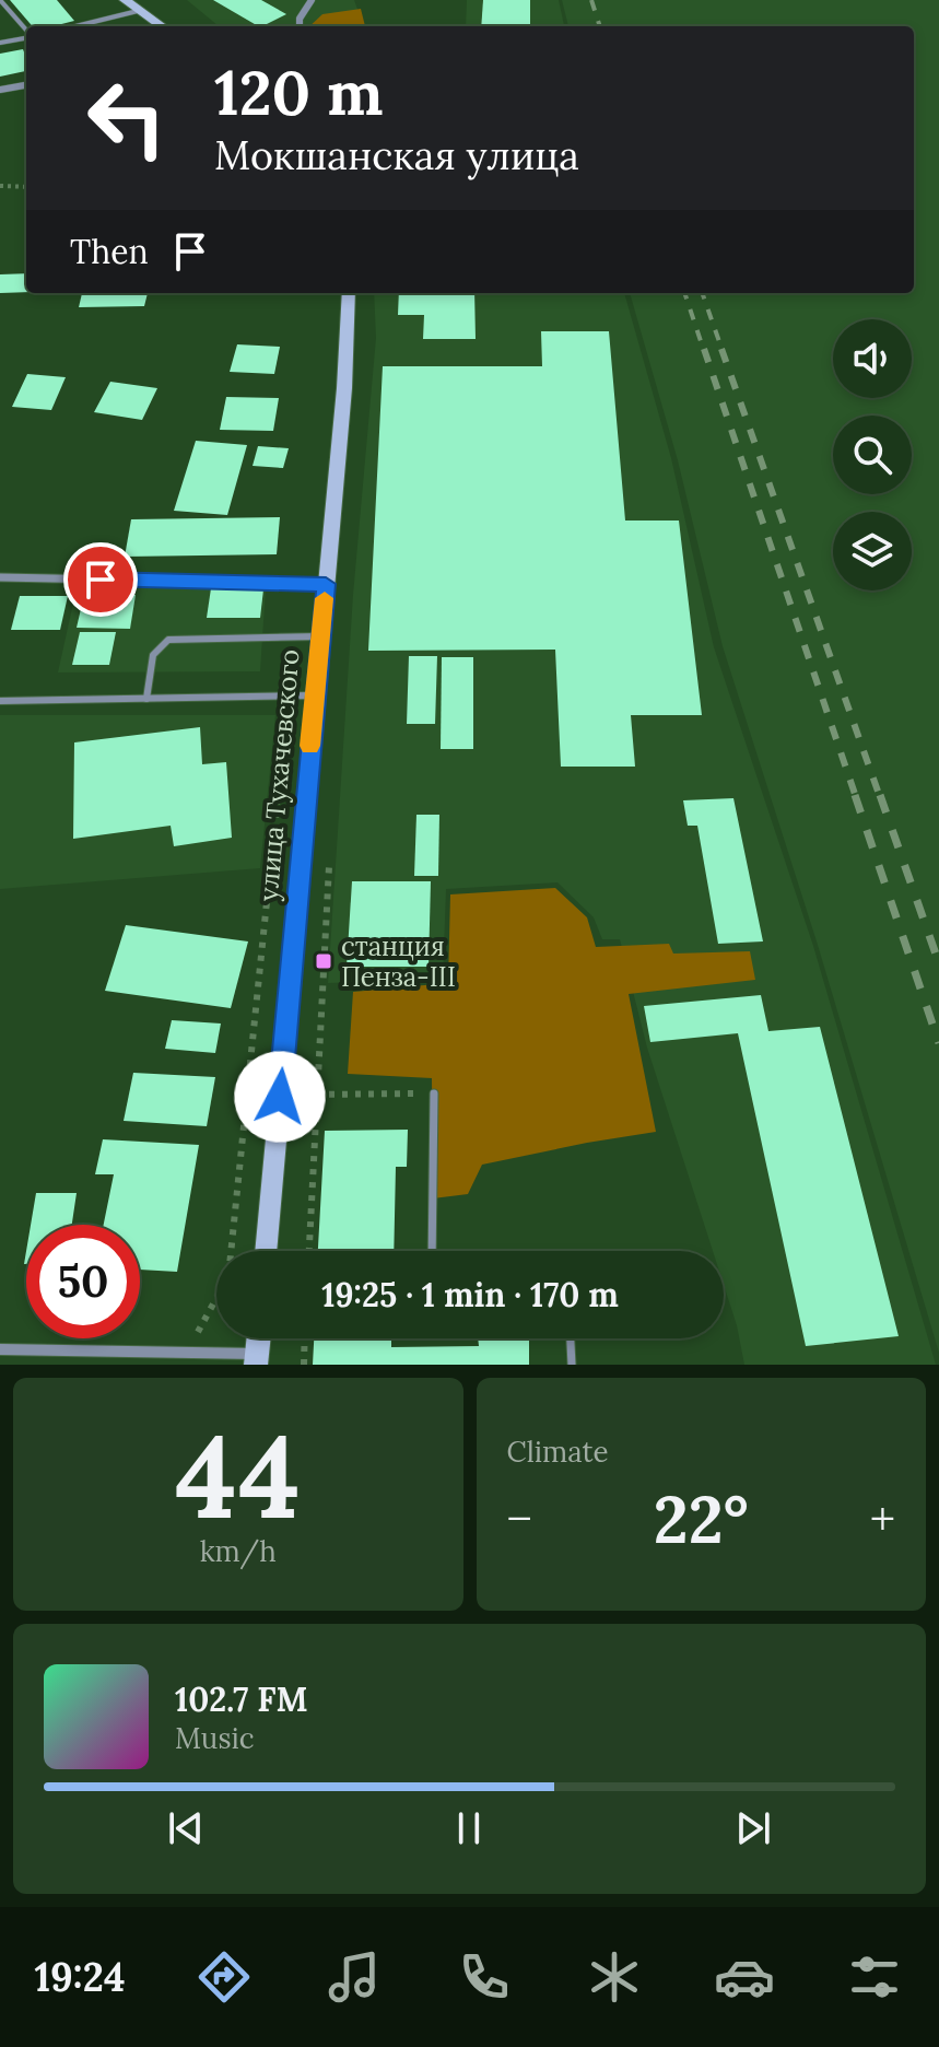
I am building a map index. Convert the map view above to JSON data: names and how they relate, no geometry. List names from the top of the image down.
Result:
{
  "streets": {
    "main road": ["улица Тухачевского"]
  },
  "places": {
    "transit": ["станция Пенза-III"]
  },
  "page": {
    "turn": ["120 m", "Мокшанская улица"],
    "then": "Then",
    "limit": "50",
    "trip": "19:25 · 1 min · 170 m",
    "tile": [
      ["44", "km/h"],
      "Climate"
    ],
    "heat": ["−", "22°", "+"],
    "song": ["102.7 FM", "Music"],
    "tabs": "19:24"
  }
}
